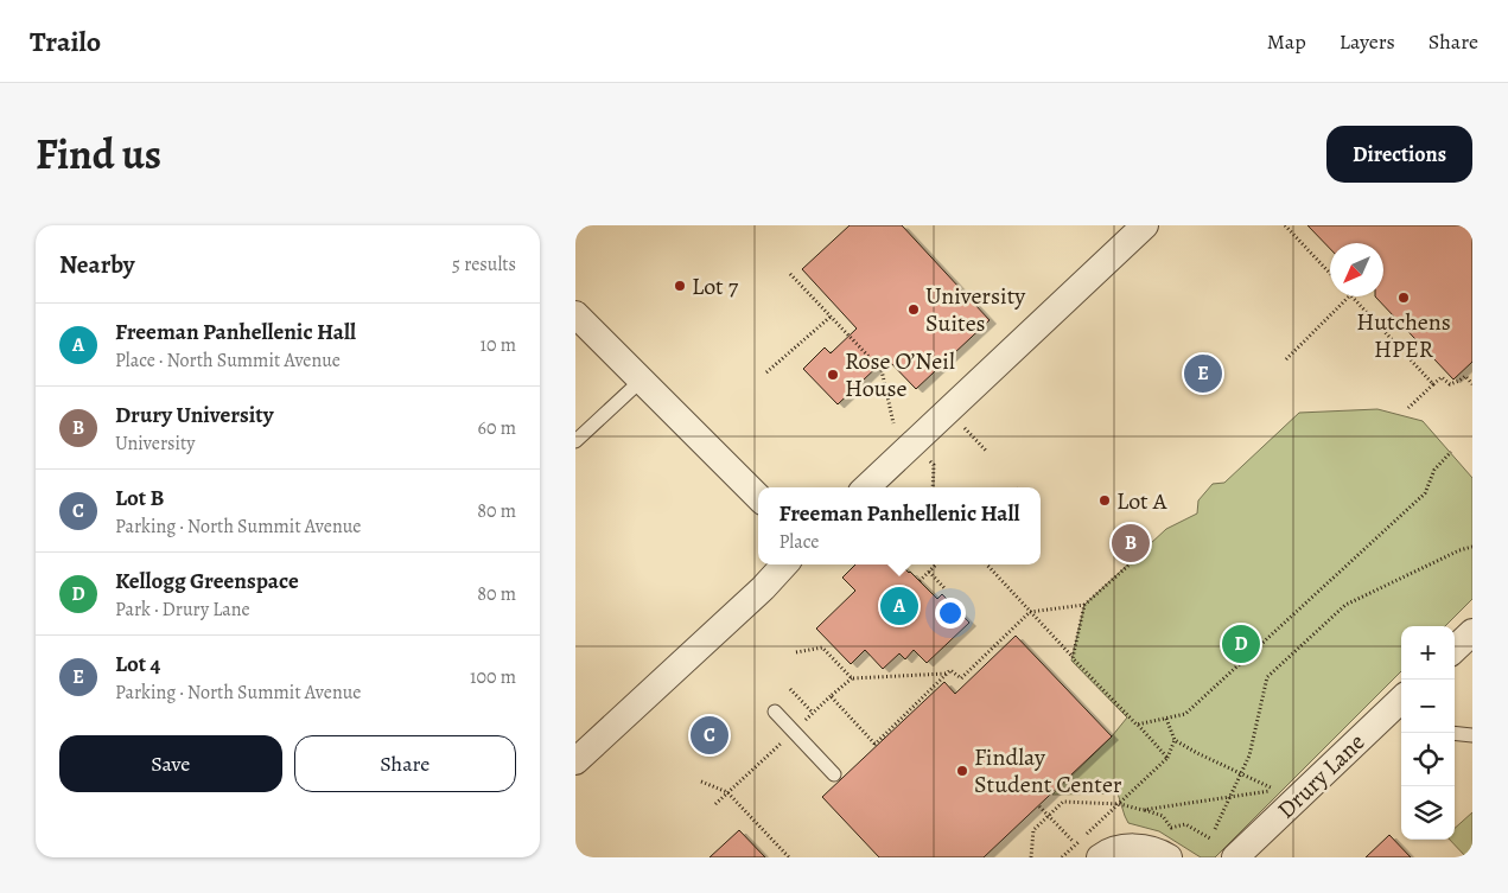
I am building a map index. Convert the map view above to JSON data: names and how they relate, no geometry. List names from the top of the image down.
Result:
{
  "streets": {
    "street": ["Drury Lane"]
  },
  "places": [
    "Lot 7",
    "Hutchens HPER",
    "University Suites",
    "Rose O’Neil House",
    "Lot A",
    "Findlay Student Center"
  ],
  "north": "bottom left",
  "page": {
    "header": "Trailo",
    "nav": ["Map", "Layers", "Share"],
    "title": "Find us",
    "buttons": [
      "Directions",
      ["Save", "Share"]
    ],
    "heading": ["Nearby", "5 results"],
    "list": [
      {
        "mark": "A",
        "name": "Freeman Panhellenic Hall",
        "note": "Place · North Summit Avenue",
        "value": "10 m"
      },
      {
        "mark": "B",
        "name": "Drury University",
        "note": "University",
        "value": "60 m"
      },
      {
        "mark": "C",
        "name": "Lot B",
        "note": "Parking · North Summit Avenue",
        "value": "80 m"
      },
      {
        "mark": "D",
        "name": "Kellogg Greenspace",
        "note": "Park · Drury Lane",
        "value": "80 m"
      },
      {
        "mark": "E",
        "name": "Lot 4",
        "note": "Parking · North Summit Avenue",
        "value": "100 m"
      }
    ],
    "pins": [
      "E",
      "B",
      "A",
      "D",
      "C"
    ],
    "popup": ["Freeman Panhellenic Hall", "Place"],
    "map_buttons": ["+", "−"]
  }
}
